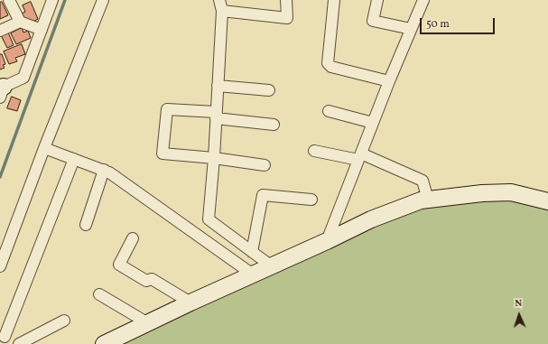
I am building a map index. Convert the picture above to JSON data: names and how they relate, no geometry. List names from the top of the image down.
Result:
{
  "scale_bar": "50 m",
  "north": "top"
}
